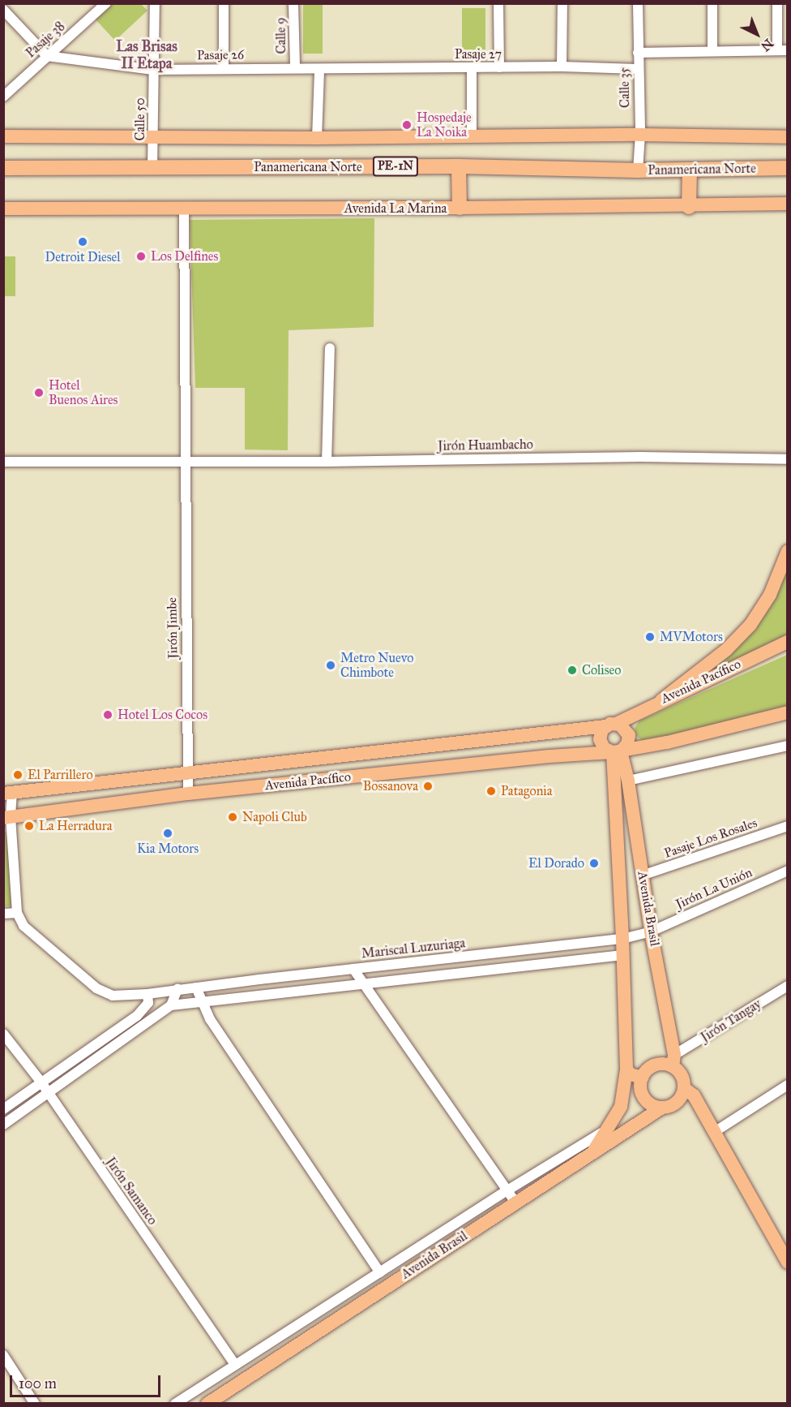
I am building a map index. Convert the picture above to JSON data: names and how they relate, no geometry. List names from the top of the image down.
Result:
{
  "streets": {
    "highway": ["PE-1N", "Panamericana Norte"],
    "main road": ["Avenida La Marina", "Avenida Pacífico", "Avenida Brasil"],
    "street": [
      "Calle 9",
      "Pasaje 38",
      "Pasaje 27",
      "Pasaje 26",
      "Calle 35",
      "Calle 50",
      "Jirón Huambacho",
      "Jirón Jimbe",
      "Pasaje Los Rosales",
      "Jirón La Unión",
      "Mariscal Luzuriaga",
      "Jirón Tangay",
      "Jirón Samanco"
    ]
  },
  "crossings": [
    ["Calle 9", "Pasaje 26"],
    ["Pasaje 38", "Pasaje 26"],
    ["Pasaje 27", "Pasaje 26"],
    ["Pasaje 27", "Calle 35"],
    ["Pasaje 26", "Calle 50"],
    ["Calle 35", "Panamericana Norte"],
    ["Calle 50", "Panamericana Norte"],
    ["Avenida La Marina", "Jirón Jimbe"],
    ["Jirón Huambacho", "Jirón Jimbe"],
    ["Jirón Jimbe", "Avenida Pacífico"],
    ["Avenida Pacífico", "Avenida Brasil"],
    ["Pasaje Los Rosales", "Avenida Brasil"],
    ["Jirón La Unión", "Avenida Brasil"],
    ["Jirón La Unión", "Mariscal Luzuriaga"],
    ["Avenida Brasil", "Mariscal Luzuriaga"],
    ["Avenida Brasil", "Jirón Tangay"]
  ],
  "districts": ["Las Brisas II Etapa"],
  "places": [
    "Hospedaje La Noika",
    "Detroit Diesel",
    "Los Delfines",
    "Hotel Buenos Aires",
    "MVMotors",
    "Metro Nuevo Chimbote",
    "Coliseo",
    "Hotel Los Cocos",
    "El Parrillero",
    "Bossanova",
    "Patagonia",
    "Napoli Club",
    "La Herradura",
    "Kia Motors",
    "El Dorado"
  ],
  "scale_bar": "100 m",
  "north": "bottom right"
}
